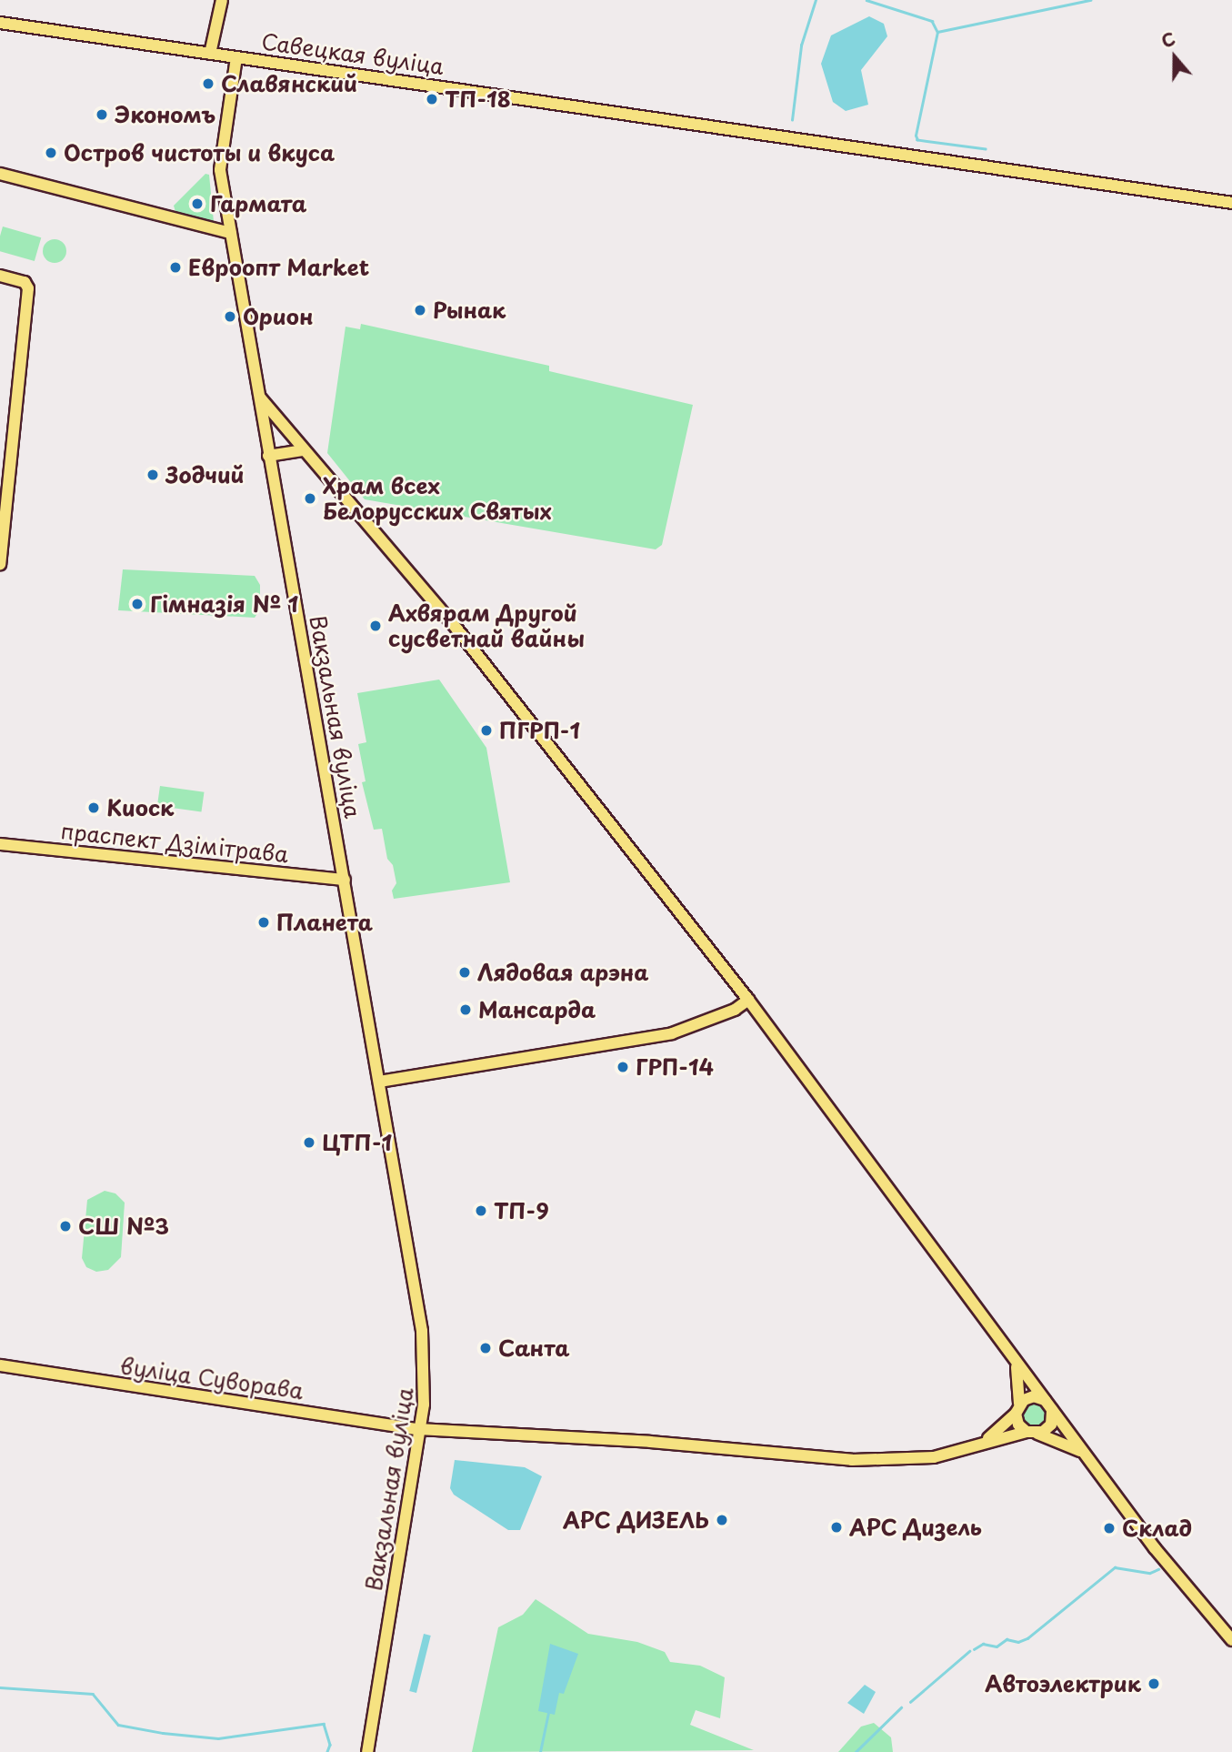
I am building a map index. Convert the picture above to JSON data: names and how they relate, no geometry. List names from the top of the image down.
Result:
{
  "streets": {
    "main road": [
      "Савецкая вуліца",
      "Вакзальная вуліца",
      "праспект Дзімітрава",
      "вуліца Суворава"
    ]
  },
  "crossings": [
    ["Савецкая вуліца", "Вакзальная вуліца"],
    ["Вакзальная вуліца", "праспект Дзімітрава"],
    ["Вакзальная вуліца", "вуліца Суворава"]
  ],
  "places": [
    "Славянский",
    "ТП-18",
    "Экономъ",
    "Остров чистоты и вкуса",
    "Гармата",
    "Евроопт Market",
    "Рынак",
    "Орион",
    "Зодчий",
    "Храм всех Белорусских Святых",
    "Гімназія № 1",
    "Ахвярам Другой сусветнай вайны",
    "ПГРП-1",
    "Киоск",
    "Планета",
    "Лядовая арэна",
    "Мансарда",
    "ГРП-14",
    "ЦТП-1",
    "ТП-9",
    "СШ №3",
    "Санта",
    "АРС ДИЗЕЛЬ",
    "АРС Дизель",
    "Склад",
    "Автоэлектрик"
  ],
  "north": "top"
}
